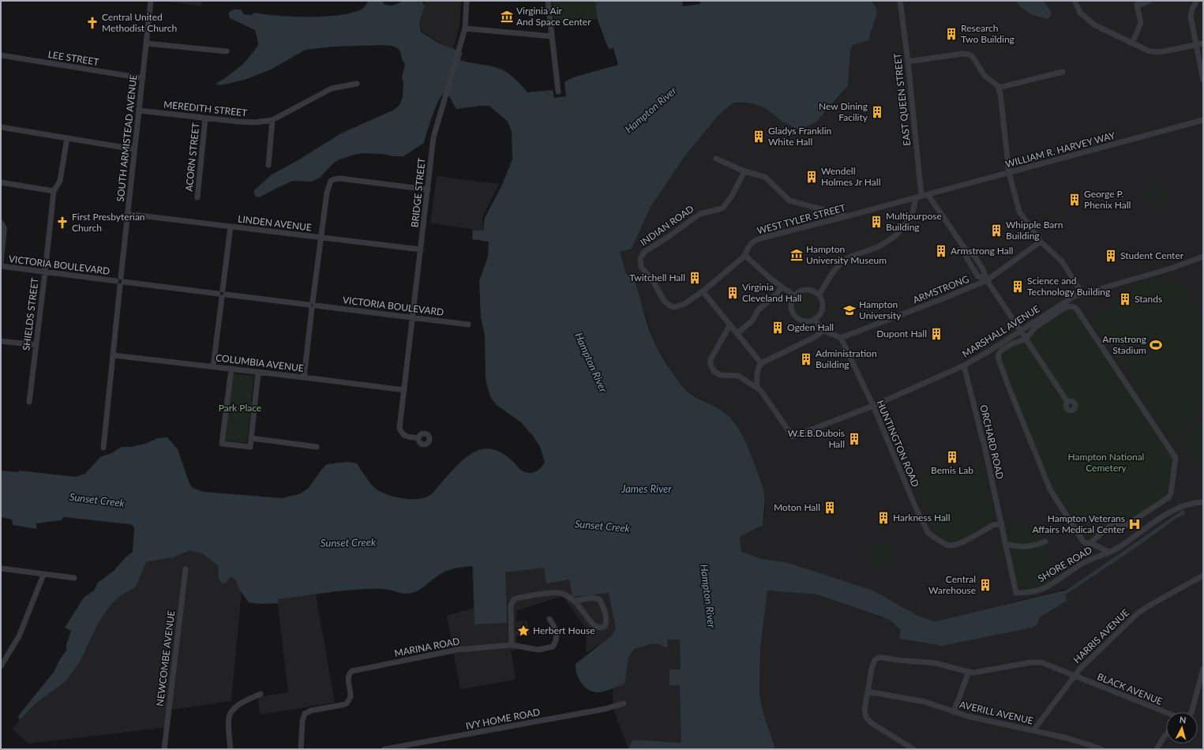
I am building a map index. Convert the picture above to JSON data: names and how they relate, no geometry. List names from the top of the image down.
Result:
{
  "streets": {
    "street": [
      "LEE STREET",
      "EAST QUEEN STREET",
      "MEREDITH STREET",
      "SOUTH ARMISTEAD AVENUE",
      "WILLIAM R. HARVEY WAY",
      "ACORN STREET",
      "BRIDGE STREET",
      "WEST TYLER STREET",
      "LINDEN AVENUE",
      "INDIAN ROAD",
      "VICTORIA BOULEVARD",
      "ARMSTRONG",
      "SHIELDS STREET",
      "MARSHALL AVENUE",
      "COLUMBIA AVENUE",
      "ORCHARD ROAD",
      "HUNTINGTON ROAD",
      "SHORE ROAD",
      "HARRIS AVENUE",
      "MARINA ROAD",
      "NEWCOMBE AVENUE",
      "BLACK AVENUE",
      "AVERILL AVENUE",
      "IVY HOME ROAD"
    ]
  },
  "crossings": [
    ["LEE STREET", "SOUTH ARMISTEAD AVENUE"],
    ["EAST QUEEN STREET", "WILLIAM R. HARVEY WAY"],
    ["EAST QUEEN STREET", "WEST TYLER STREET"],
    ["MEREDITH STREET", "SOUTH ARMISTEAD AVENUE"],
    ["MEREDITH STREET", "ACORN STREET"],
    ["SOUTH ARMISTEAD AVENUE", "LINDEN AVENUE"],
    ["SOUTH ARMISTEAD AVENUE", "VICTORIA BOULEVARD"],
    ["SOUTH ARMISTEAD AVENUE", "COLUMBIA AVENUE"],
    ["WILLIAM R. HARVEY WAY", "WEST TYLER STREET"],
    ["BRIDGE STREET", "LINDEN AVENUE"],
    ["BRIDGE STREET", "VICTORIA BOULEVARD"],
    ["BRIDGE STREET", "COLUMBIA AVENUE"],
    ["WEST TYLER STREET", "INDIAN ROAD"],
    ["VICTORIA BOULEVARD", "SHIELDS STREET"],
    ["ARMSTRONG", "HUNTINGTON ROAD"],
    ["MARSHALL AVENUE", "ORCHARD ROAD"],
    ["MARSHALL AVENUE", "HUNTINGTON ROAD"],
    ["ORCHARD ROAD", "HUNTINGTON ROAD"],
    ["ORCHARD ROAD", "SHORE ROAD"],
    ["HARRIS AVENUE", "BLACK AVENUE"],
    ["HARRIS AVENUE", "AVERILL AVENUE"]
  ],
  "water": ["Hampton River", "James River", "Sunset Creek"],
  "parks": ["Park Place", "Hampton National Cemetery"],
  "places": {
    "museum": ["Virginia Air And Space Center", "Hampton University Museum"],
    "church": ["Central United Methodist Church", "First Presbyterian Church"],
    "building": [
      "Research Two Building",
      "New Dining Facility",
      "Gladys Franklin White Hall",
      "Wendell Holmes Jr Hall",
      "George P. Phenix Hall",
      "Multipurpose Building",
      "Whipple Barn Building",
      "Armstrong Hall",
      "Student Center",
      "Twitchell Hall",
      "Science and Technology Building",
      "Virginia Cleveland Hall",
      "Stands",
      "Ogden Hall",
      "Dupont Hall",
      "Administration Building",
      "W.E.B.Dubois Hall",
      "Bemis Lab",
      "Moton Hall",
      "Harkness Hall",
      "Central Warehouse"
    ],
    "school or university": ["Hampton University"],
    "sports": ["Armstrong Stadium"],
    "hospital": ["Hampton Veterans Affairs Medical Center"],
    "place": ["Herbert House"]
  },
  "north": "top"
}
